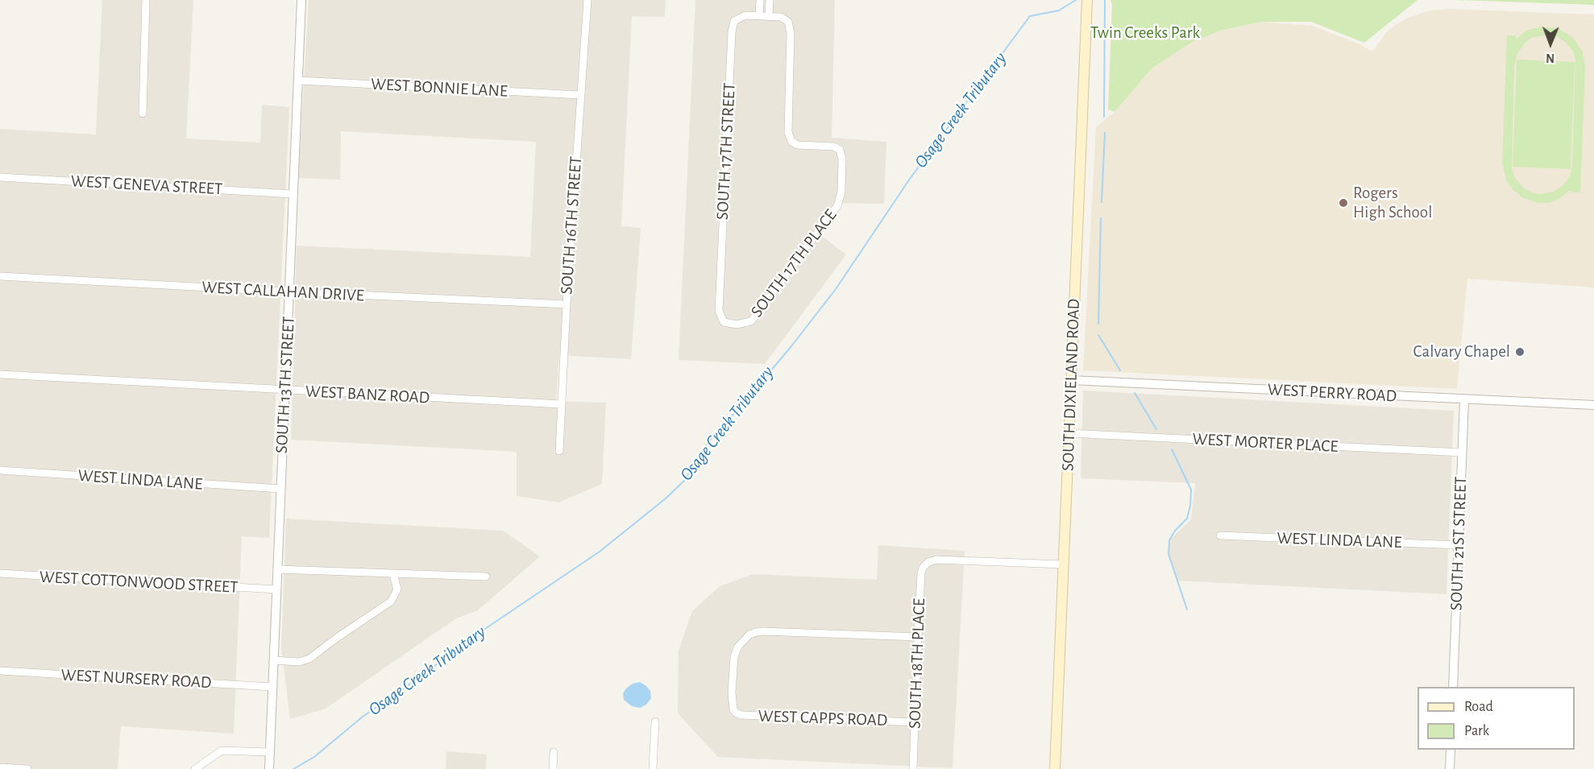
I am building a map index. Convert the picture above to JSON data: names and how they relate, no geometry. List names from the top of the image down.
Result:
{
  "streets": {
    "main road": ["SOUTH DIXIELAND ROAD"],
    "street": [
      "WEST BONNIE LANE",
      "SOUTH 17TH STREET",
      "WEST GENEVA STREET",
      "SOUTH 16TH STREET",
      "SOUTH 17TH PLACE",
      "WEST CALLAHAN DRIVE",
      "SOUTH 13TH STREET",
      "WEST PERRY ROAD",
      "WEST BANZ ROAD",
      "WEST MORTER PLACE",
      "WEST LINDA LANE",
      "SOUTH 21ST STREET",
      "WEST COTTONWOOD STREET",
      "SOUTH 18TH PLACE",
      "WEST NURSERY ROAD",
      "WEST CAPPS ROAD"
    ]
  },
  "crossings": [
    ["WEST BONNIE LANE", "SOUTH 16TH STREET"],
    ["WEST BONNIE LANE", "SOUTH 13TH STREET"],
    ["SOUTH 17TH STREET", "SOUTH 17TH PLACE"],
    ["WEST GENEVA STREET", "SOUTH 13TH STREET"],
    ["SOUTH 16TH STREET", "WEST CALLAHAN DRIVE"],
    ["SOUTH 16TH STREET", "WEST BANZ ROAD"],
    ["WEST CALLAHAN DRIVE", "SOUTH 13TH STREET"],
    ["SOUTH 13TH STREET", "WEST BANZ ROAD"],
    ["SOUTH 13TH STREET", "WEST LINDA LANE"],
    ["SOUTH 13TH STREET", "WEST COTTONWOOD STREET"],
    ["SOUTH 13TH STREET", "WEST NURSERY ROAD"],
    ["SOUTH DIXIELAND ROAD", "WEST PERRY ROAD"],
    ["SOUTH DIXIELAND ROAD", "WEST MORTER PLACE"],
    ["SOUTH DIXIELAND ROAD", "SOUTH 18TH PLACE"],
    ["WEST PERRY ROAD", "SOUTH 21ST STREET"],
    ["WEST MORTER PLACE", "SOUTH 21ST STREET"],
    ["WEST LINDA LANE", "SOUTH 21ST STREET"],
    ["SOUTH 18TH PLACE", "WEST CAPPS ROAD"]
  ],
  "water": ["Osage Creek Tributary"],
  "parks": ["Twin Creeks Park"],
  "places": ["Rogers High School", "Calvary Chapel"],
  "legend": ["Road", "Park"],
  "north": "bottom"
}
